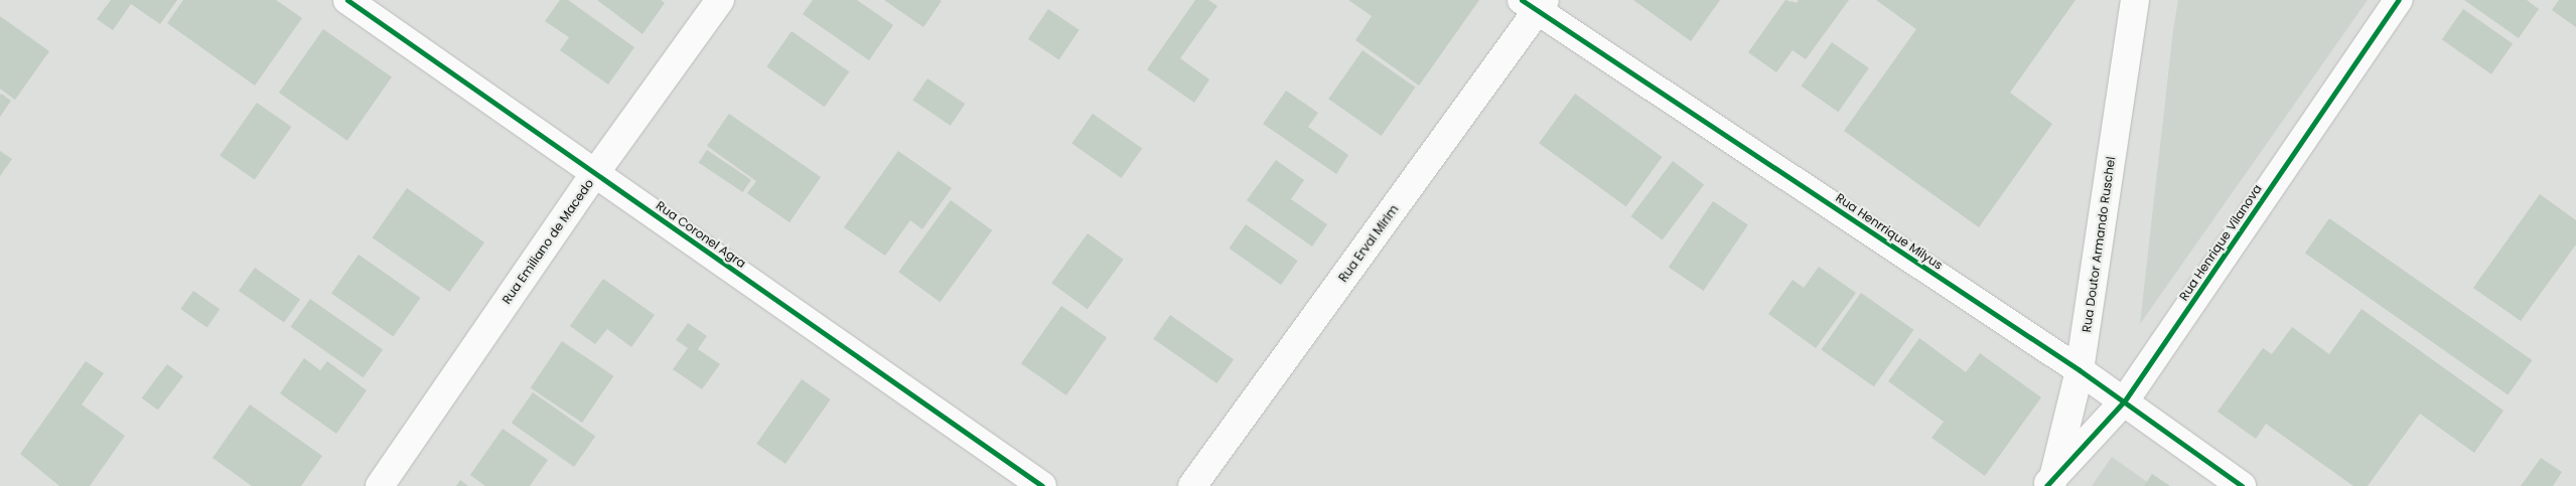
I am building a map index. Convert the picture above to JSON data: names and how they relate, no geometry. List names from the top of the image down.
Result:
{
  "streets": {
    "street": [
      "Rua Henrrique Milyus",
      "Rua Coronel Agra",
      "Rua Emiliano de Macedo",
      "Rua Henrique Vilanova",
      "Rua Erval Mirim",
      "Rua Doutor Armando Ruschel"
    ]
  },
  "crossings": [
    ["Rua Henrrique Milyus", "Rua Henrique Vilanova"],
    ["Rua Henrrique Milyus", "Rua Erval Mirim"],
    ["Rua Henrrique Milyus", "Rua Doutor Armando Ruschel"],
    ["Rua Coronel Agra", "Rua Emiliano de Macedo"],
    ["Rua Henrique Vilanova", "Rua Doutor Armando Ruschel"]
  ]
}
